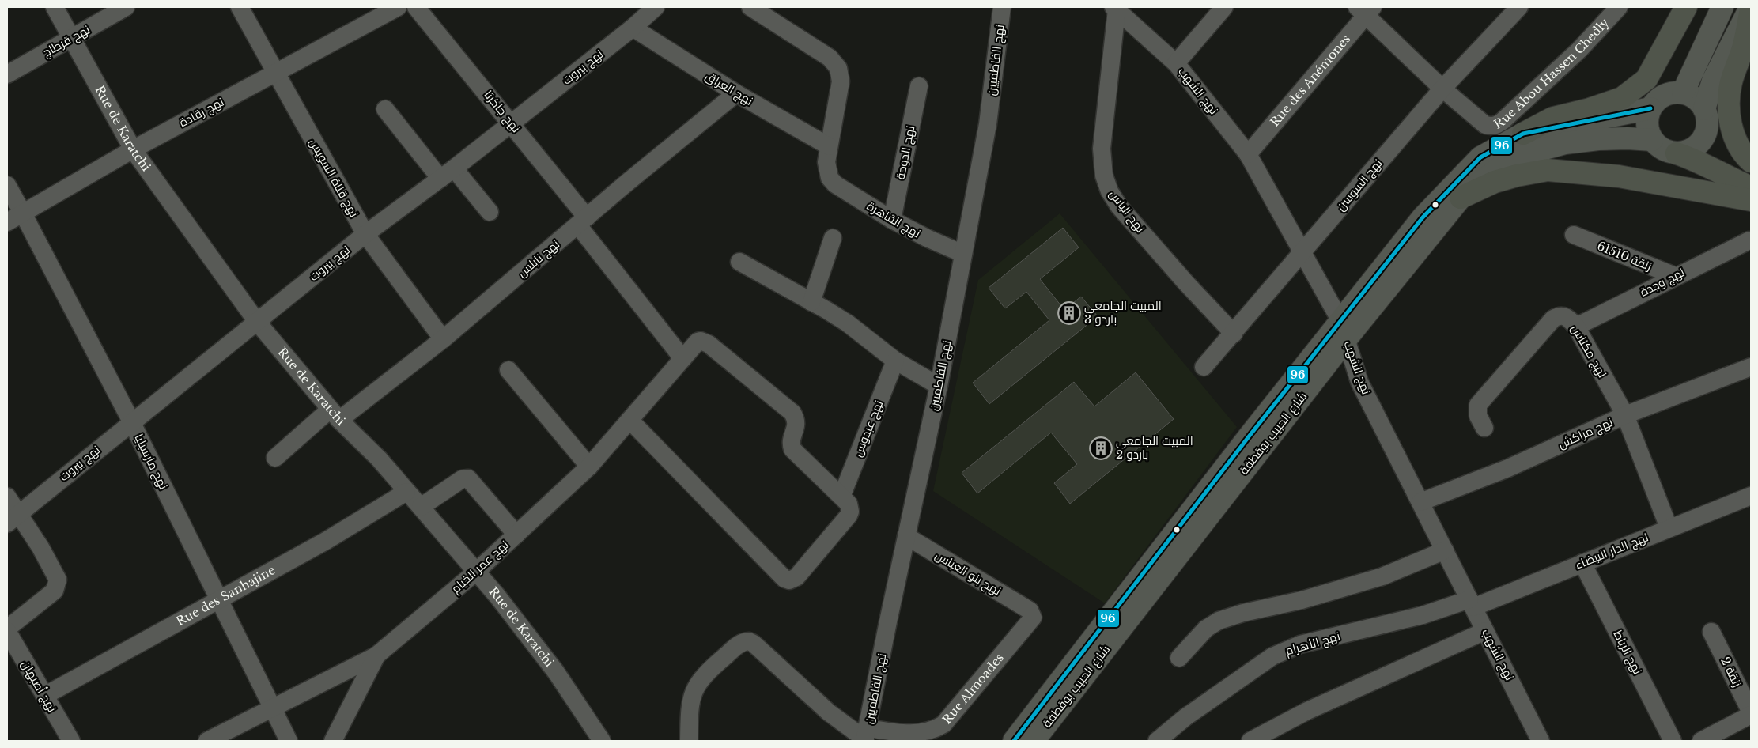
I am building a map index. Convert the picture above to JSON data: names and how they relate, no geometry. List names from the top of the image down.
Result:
{
  "streets": {
    "main road": ["شارع الحبيب بوقطفة"],
    "street": [
      "نهج قرطاج",
      "نهج الفاطميين",
      "نهج بيروت",
      "Rue Abou Hassen Chedly",
      "Rue des Anémones",
      "نهج العراق",
      "نهج الشهب",
      "نهج جاكرتا",
      "نهج رقادة",
      "Rue de Karatchi",
      "نهج الدوحة",
      "نهج قناة السويس",
      "نهج السوسن",
      "نهج الياس",
      "نهج القاهرة",
      "زنقة 61510",
      "نهج نابلس",
      "نهج وجدة",
      "نهج مكناس",
      "نهج عبدوس",
      "نهج مراكش",
      "نهج مارسيليا",
      "نهج الدار البيضاء",
      "نهج عمر الخيام",
      "نهج بنو العباس",
      "Rue des Sanhajine",
      "نهج الأهرام",
      "نهج الرباط",
      "زنقة 2",
      "نهج أصبهان",
      "Rue Almoades"
    ]
  },
  "crossings": [
    ["نهج قرطاج", "Rue de Karatchi"],
    ["نهج الفاطميين", "نهج القاهرة"],
    ["نهج الفاطميين", "نهج بنو العباس"],
    ["نهج الفاطميين", "Rue Almoades"],
    ["نهج بيروت", "نهج العراق"],
    ["نهج بيروت", "نهج جاكرتا"],
    ["نهج بيروت", "Rue de Karatchi"],
    ["نهج بيروت", "نهج قناة السويس"],
    ["نهج بيروت", "نهج مارسيليا"],
    ["Rue Abou Hassen Chedly", "Rue des Anémones"],
    ["Rue Abou Hassen Chedly", "نهج السوسن"],
    ["Rue des Anémones", "نهج الشهب"],
    ["نهج العراق", "نهج القاهرة"],
    ["نهج العراق", "نهج نابلس"],
    ["نهج الشهب", "نهج السوسن"],
    ["نهج الشهب", "نهج الياس"],
    ["نهج الشهب", "شارع الحبيب بوقطفة"],
    ["نهج الشهب", "نهج مراكش"],
    ["نهج الشهب", "نهج الدار البيضاء"],
    ["نهج الشهب", "نهج الأهرام"],
    ["نهج جاكرتا", "نهج نابلس"],
    ["نهج جاكرتا", "نهج عمر الخيام"],
    ["نهج رقادة", "Rue de Karatchi"],
    ["نهج رقادة", "نهج قناة السويس"],
    ["نهج رقادة", "نهج مارسيليا"],
    ["Rue de Karatchi", "نهج نابلس"],
    ["Rue de Karatchi", "نهج عمر الخيام"],
    ["Rue de Karatchi", "Rue des Sanhajine"],
    ["نهج الدوحة", "نهج القاهرة"],
    ["نهج قناة السويس", "نهج نابلس"],
    ["نهج السوسن", "نهج الياس"],
    ["زنقة 61510", "نهج وجدة"],
    ["نهج وجدة", "نهج مكناس"],
    ["نهج مكناس", "نهج مراكش"],
    ["نهج مكناس", "نهج الدار البيضاء"],
    ["نهج عبدوس", "نهج عمر الخيام"],
    ["نهج مارسيليا", "نهج عمر الخيام"],
    ["نهج مارسيليا", "Rue des Sanhajine"],
    ["نهج الدار البيضاء", "نهج الأهرام"],
    ["نهج الدار البيضاء", "نهج الرباط"],
    ["نهج بنو العباس", "Rue Almoades"],
    ["Rue des Sanhajine", "نهج أصبهان"]
  ],
  "places": {
    "building": ["المبيت الجامعي باردو 3", "المبيت الجامعي باردو 2"]
  },
  "lines": ["transit line 96"]
}
